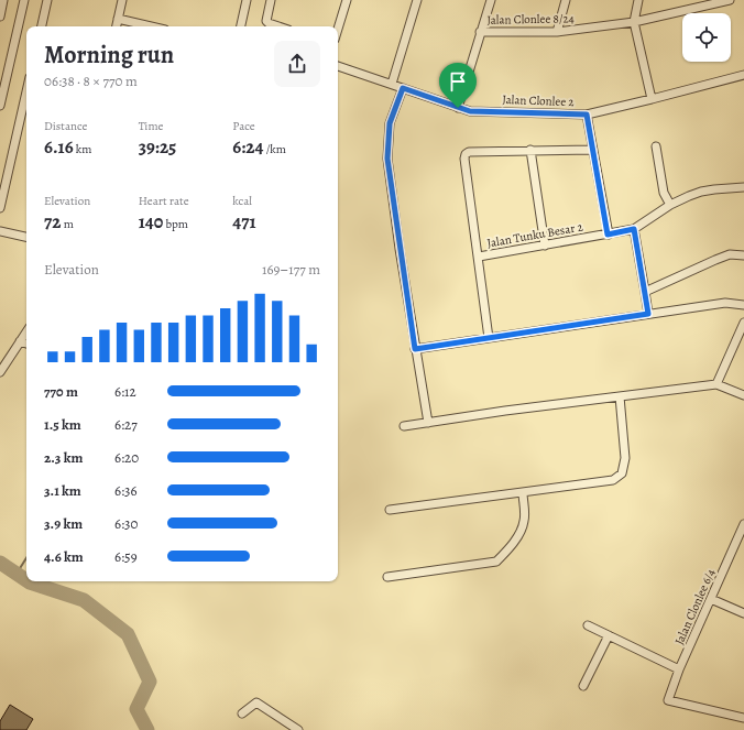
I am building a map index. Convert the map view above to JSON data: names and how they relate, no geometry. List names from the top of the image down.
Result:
{
  "streets": {
    "street": [
      "Jalan Clonlee 8/24",
      "Jalan Clonlee 2",
      "Jalan Tunku Besar 2",
      "Jalan Clonlee 6/4"
    ]
  },
  "page": {
    "heading": ["Morning run", "06:38 · 8 × 770 m"],
    "stats": [
      ["Distance", "6.16 km"],
      ["Time", "39:25"],
      ["Pace", "6:24 /km"],
      ["Elevation", "72 m"],
      ["Heart rate", "140 bpm"],
      ["kcal", "471"]
    ],
    "chart": ["Elevation", "169–177 m"],
    "list": [
      {
        "name": "770 m",
        "note": "6:12"
      },
      {
        "name": "1.5 km",
        "note": "6:27"
      },
      {
        "name": "2.3 km",
        "note": "6:20"
      },
      {
        "name": "3.1 km",
        "note": "6:36"
      },
      {
        "name": "3.9 km",
        "note": "6:30"
      },
      {
        "name": "4.6 km",
        "note": "6:59"
      }
    ]
  }
}
